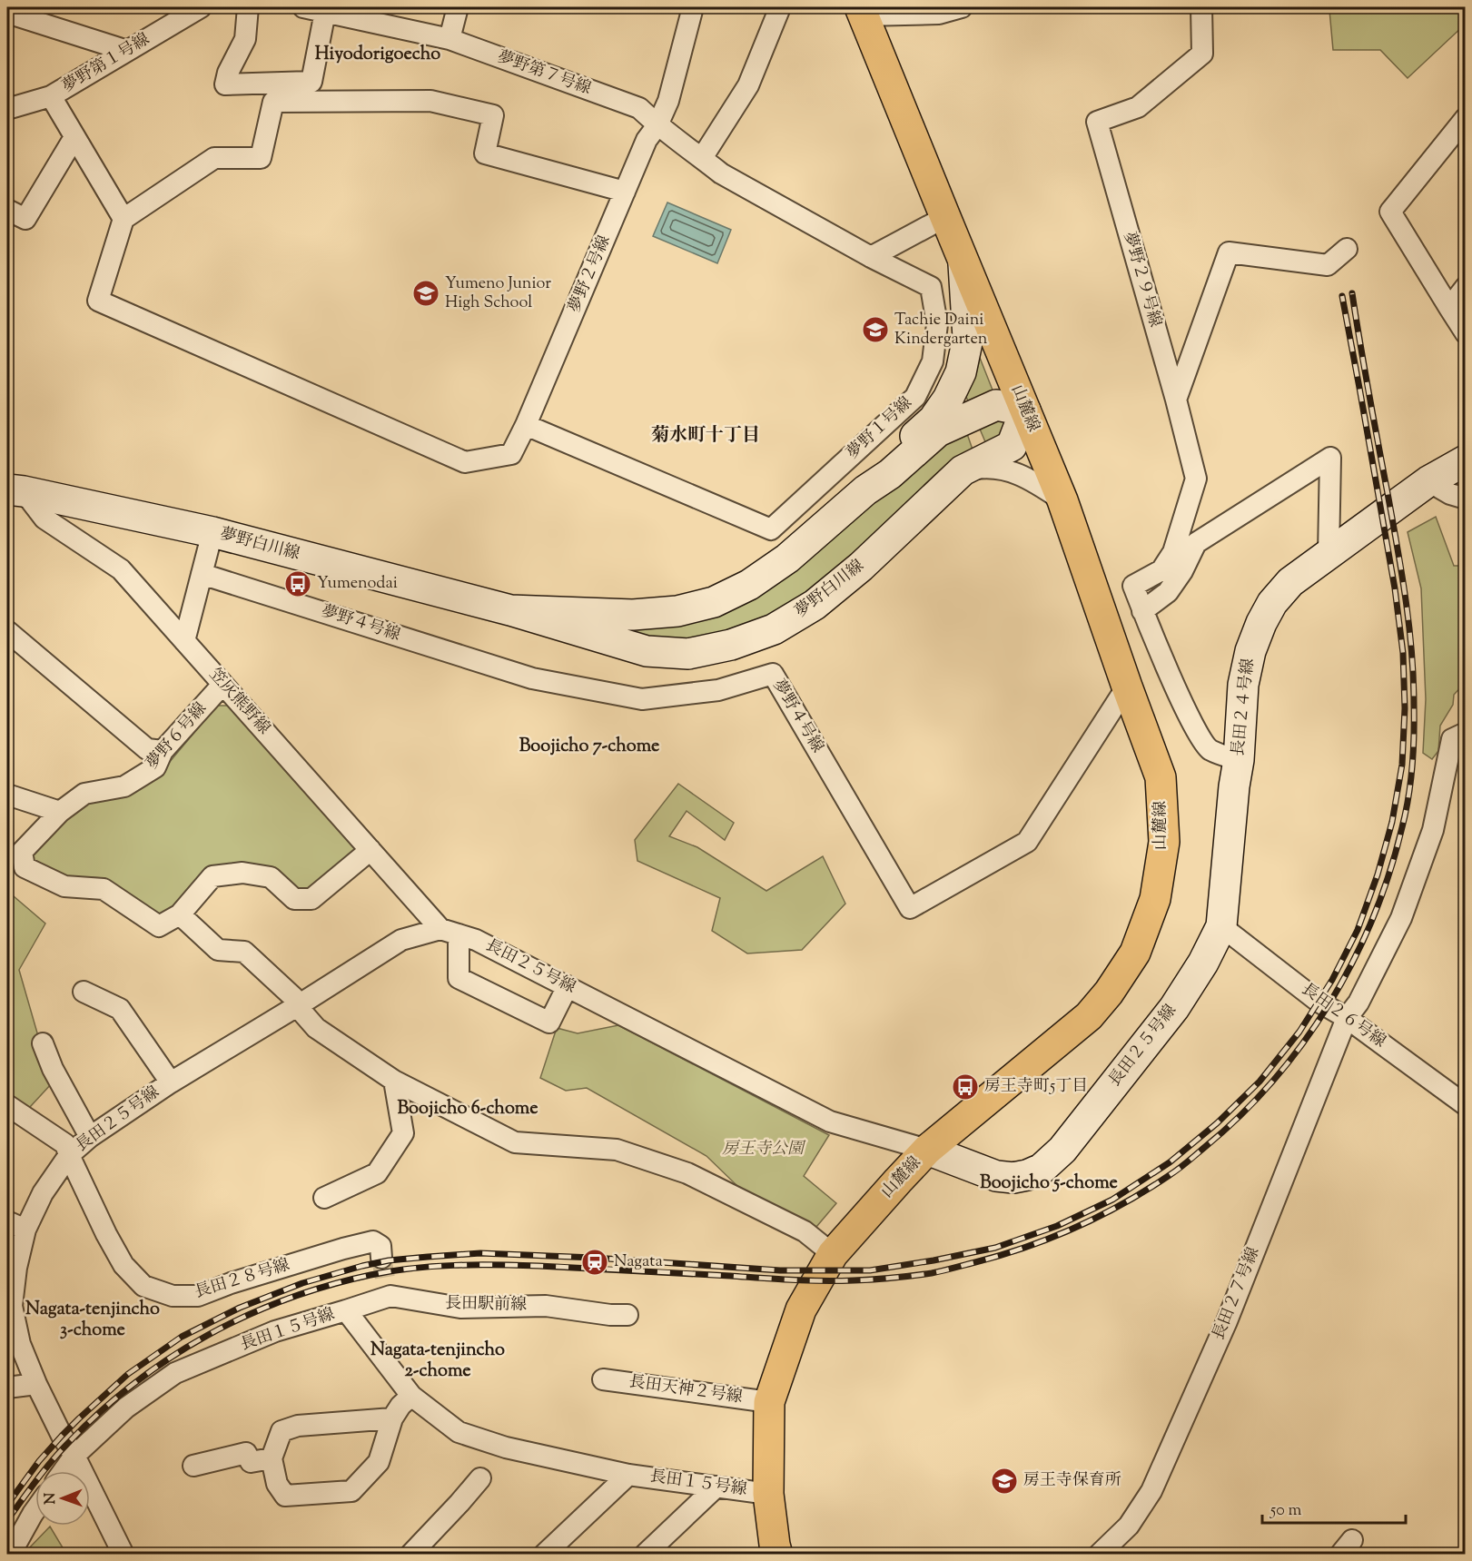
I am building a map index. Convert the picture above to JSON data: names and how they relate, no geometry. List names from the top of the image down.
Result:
{
  "streets": {
    "main road": ["山麓線"],
    "street": [
      "夢野第１号線",
      "夢野第７号線",
      "夢野２号線",
      "夢野２９号線",
      "夢野１号線",
      "夢野白川線",
      "夢野４号線",
      "笠灰熊野線",
      "長田２４号線",
      "夢野６号線",
      "長田２５号線",
      "長田２６号線",
      "長田２８号線",
      "長田２７号線",
      "長田駅前線",
      "長田１５号線",
      "長田天神２号線"
    ]
  },
  "crossings": [
    ["夢野第７号線", "夢野２号線"],
    ["夢野第７号線", "夢野１号線"],
    ["夢野２号線", "夢野１号線"],
    ["山麓線", "夢野白川線"],
    ["山麓線", "夢野４号線"],
    ["山麓線", "長田２５号線"],
    ["山麓線", "長田１５号線"],
    ["山麓線", "長田天神２号線"],
    ["夢野白川線", "笠灰熊野線"],
    ["笠灰熊野線", "夢野６号線"],
    ["笠灰熊野線", "長田２５号線"],
    ["長田２４号線", "長田２５号線"],
    ["長田２４号線", "長田２６号線"],
    ["長田２５号線", "長田２６号線"],
    ["長田２５号線", "長田２８号線"],
    ["長田２５号線", "長田１５号線"],
    ["長田２６号線", "長田２７号線"],
    ["長田駅前線", "長田１５号線"]
  ],
  "districts": [
    "Hiyodorigoecho",
    "菊水町十丁目",
    "Boojicho 7-chome",
    "Boojicho 6-chome",
    "Boojicho 5-chome",
    "Nagata-tenjincho 3-chome",
    "Nagata-tenjincho 2-chome"
  ],
  "parks": ["房王寺公園"],
  "places": {
    "school or university": ["Yumeno Junior High School", "Tachie Daini Kindergarten", "房王寺保育所"],
    "bus stop": ["Yumenodai", "房王寺町5丁目"],
    "station": ["Nagata"]
  },
  "scale_bar": "50 m",
  "north": "left"
}
